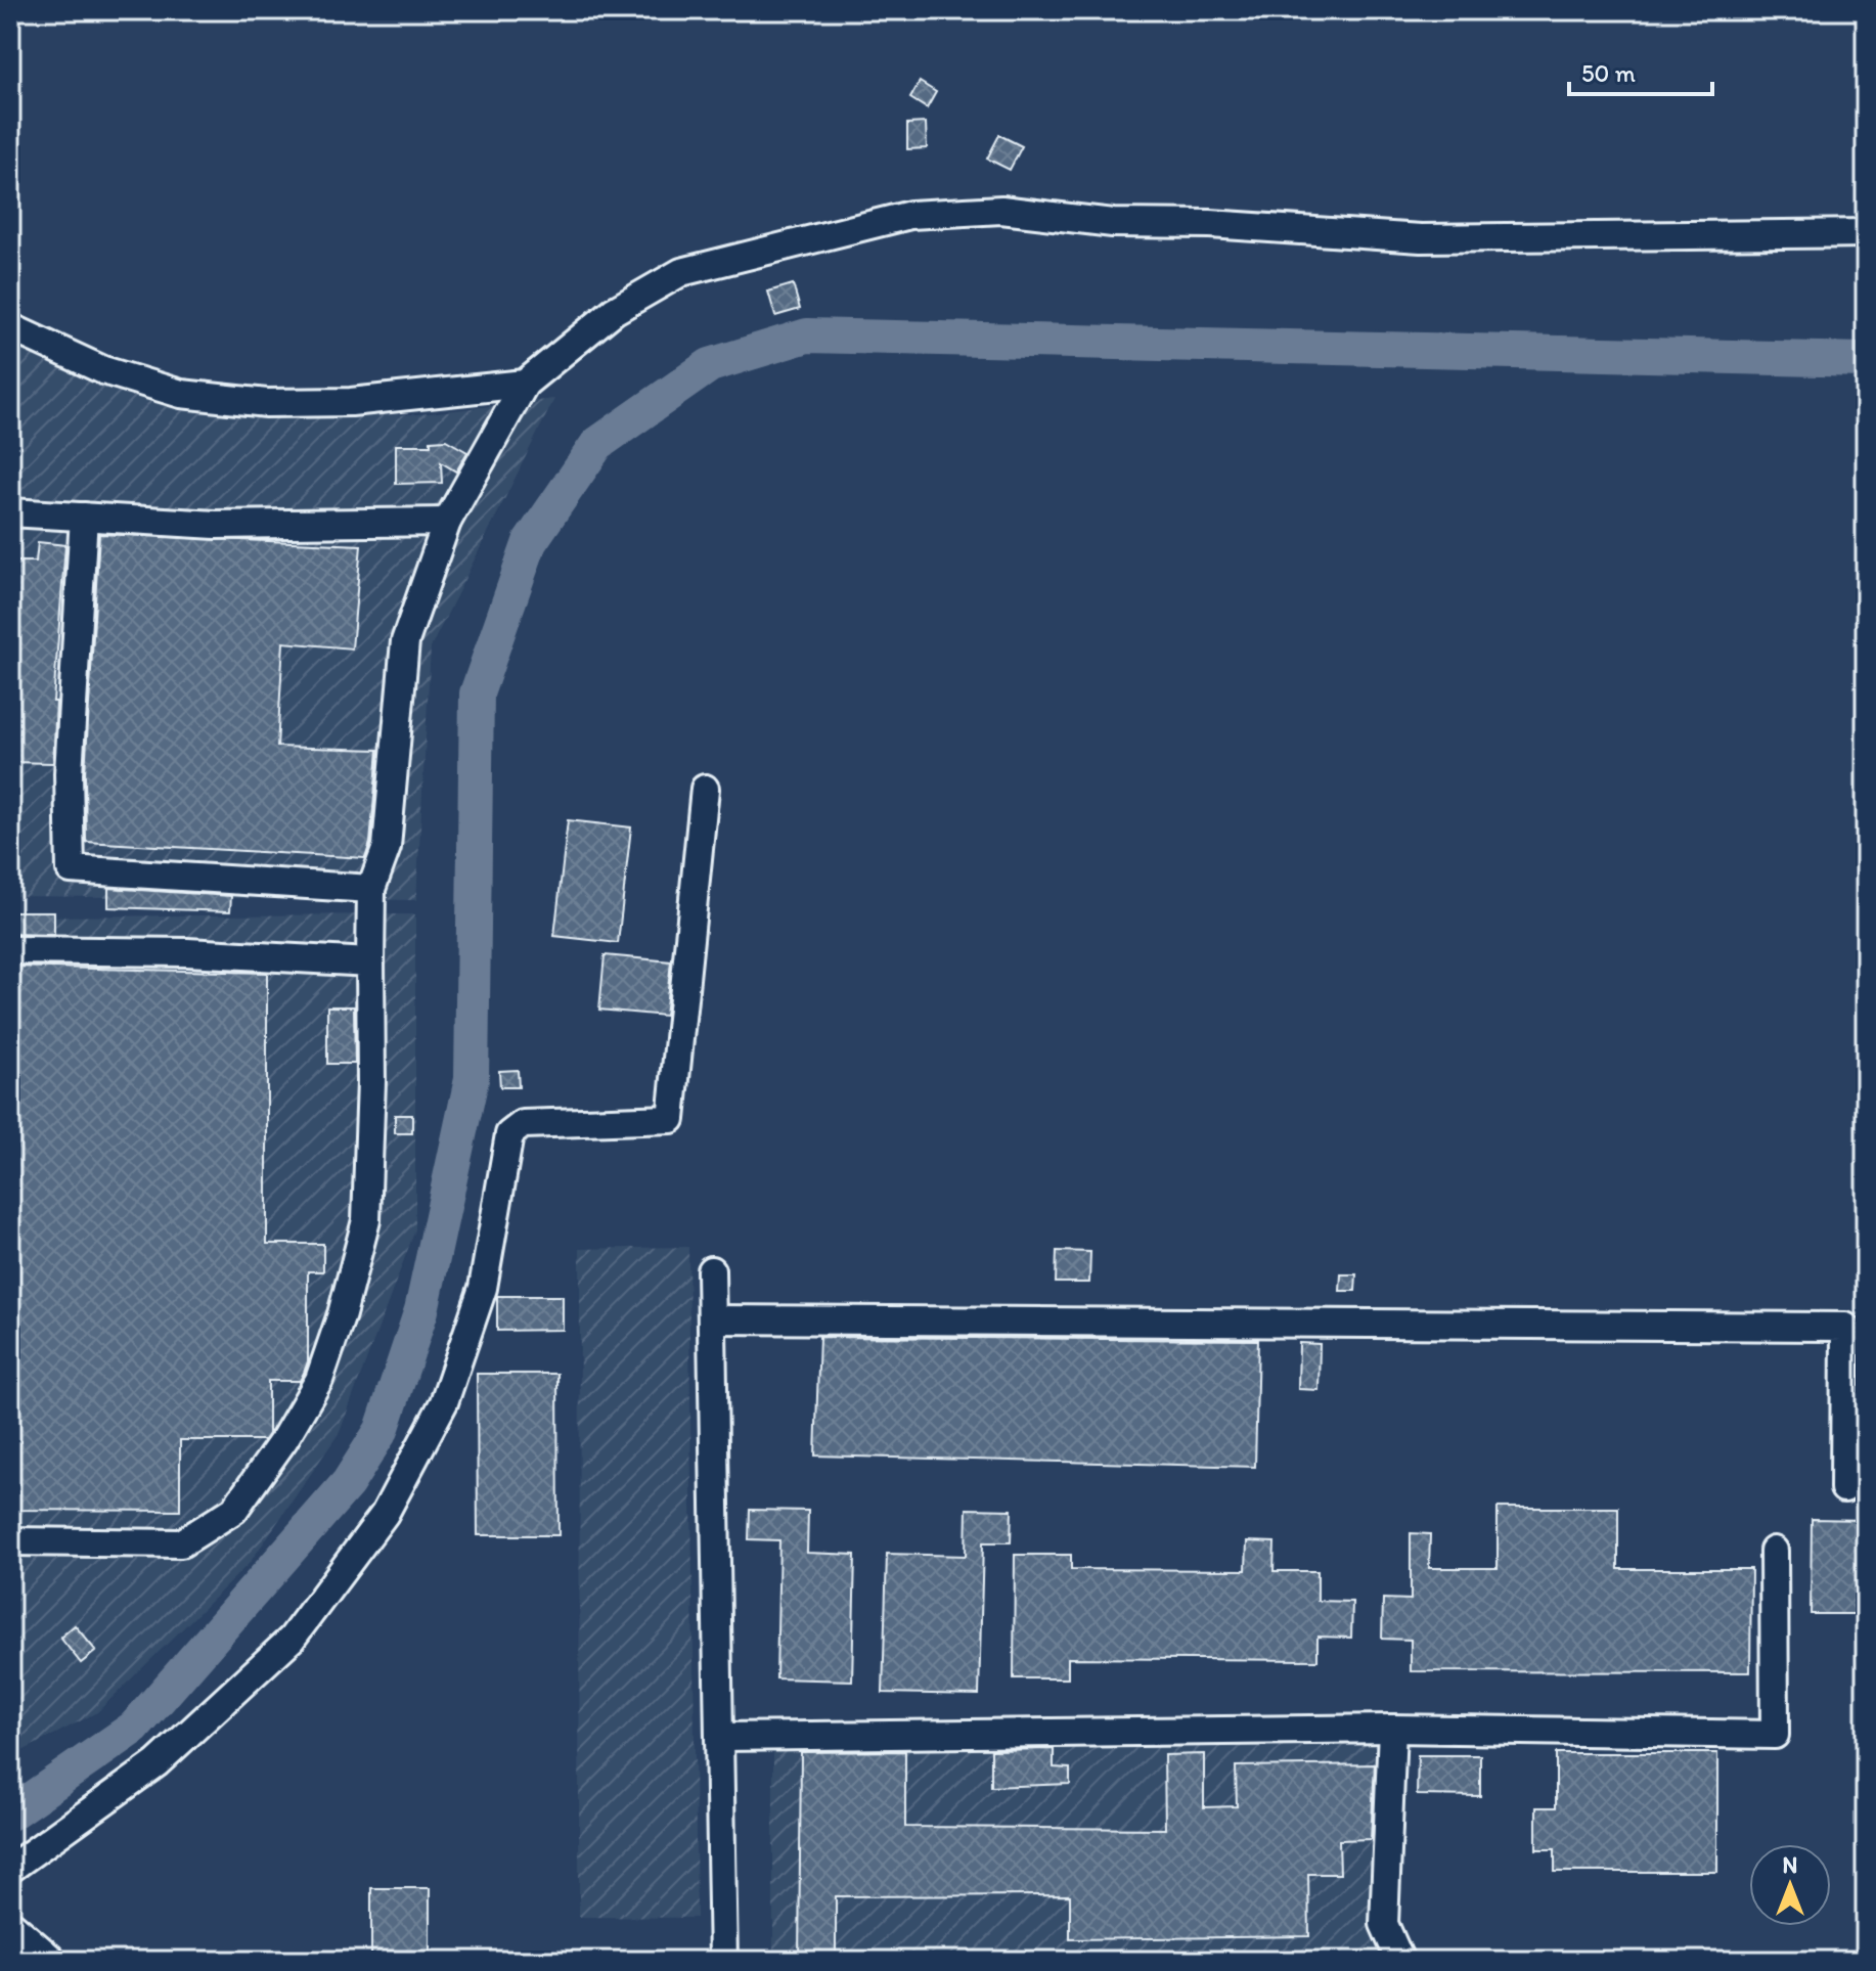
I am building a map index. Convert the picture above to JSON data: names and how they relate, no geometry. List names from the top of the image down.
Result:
{
  "scale_bar": "50 m",
  "north": "top"
}
